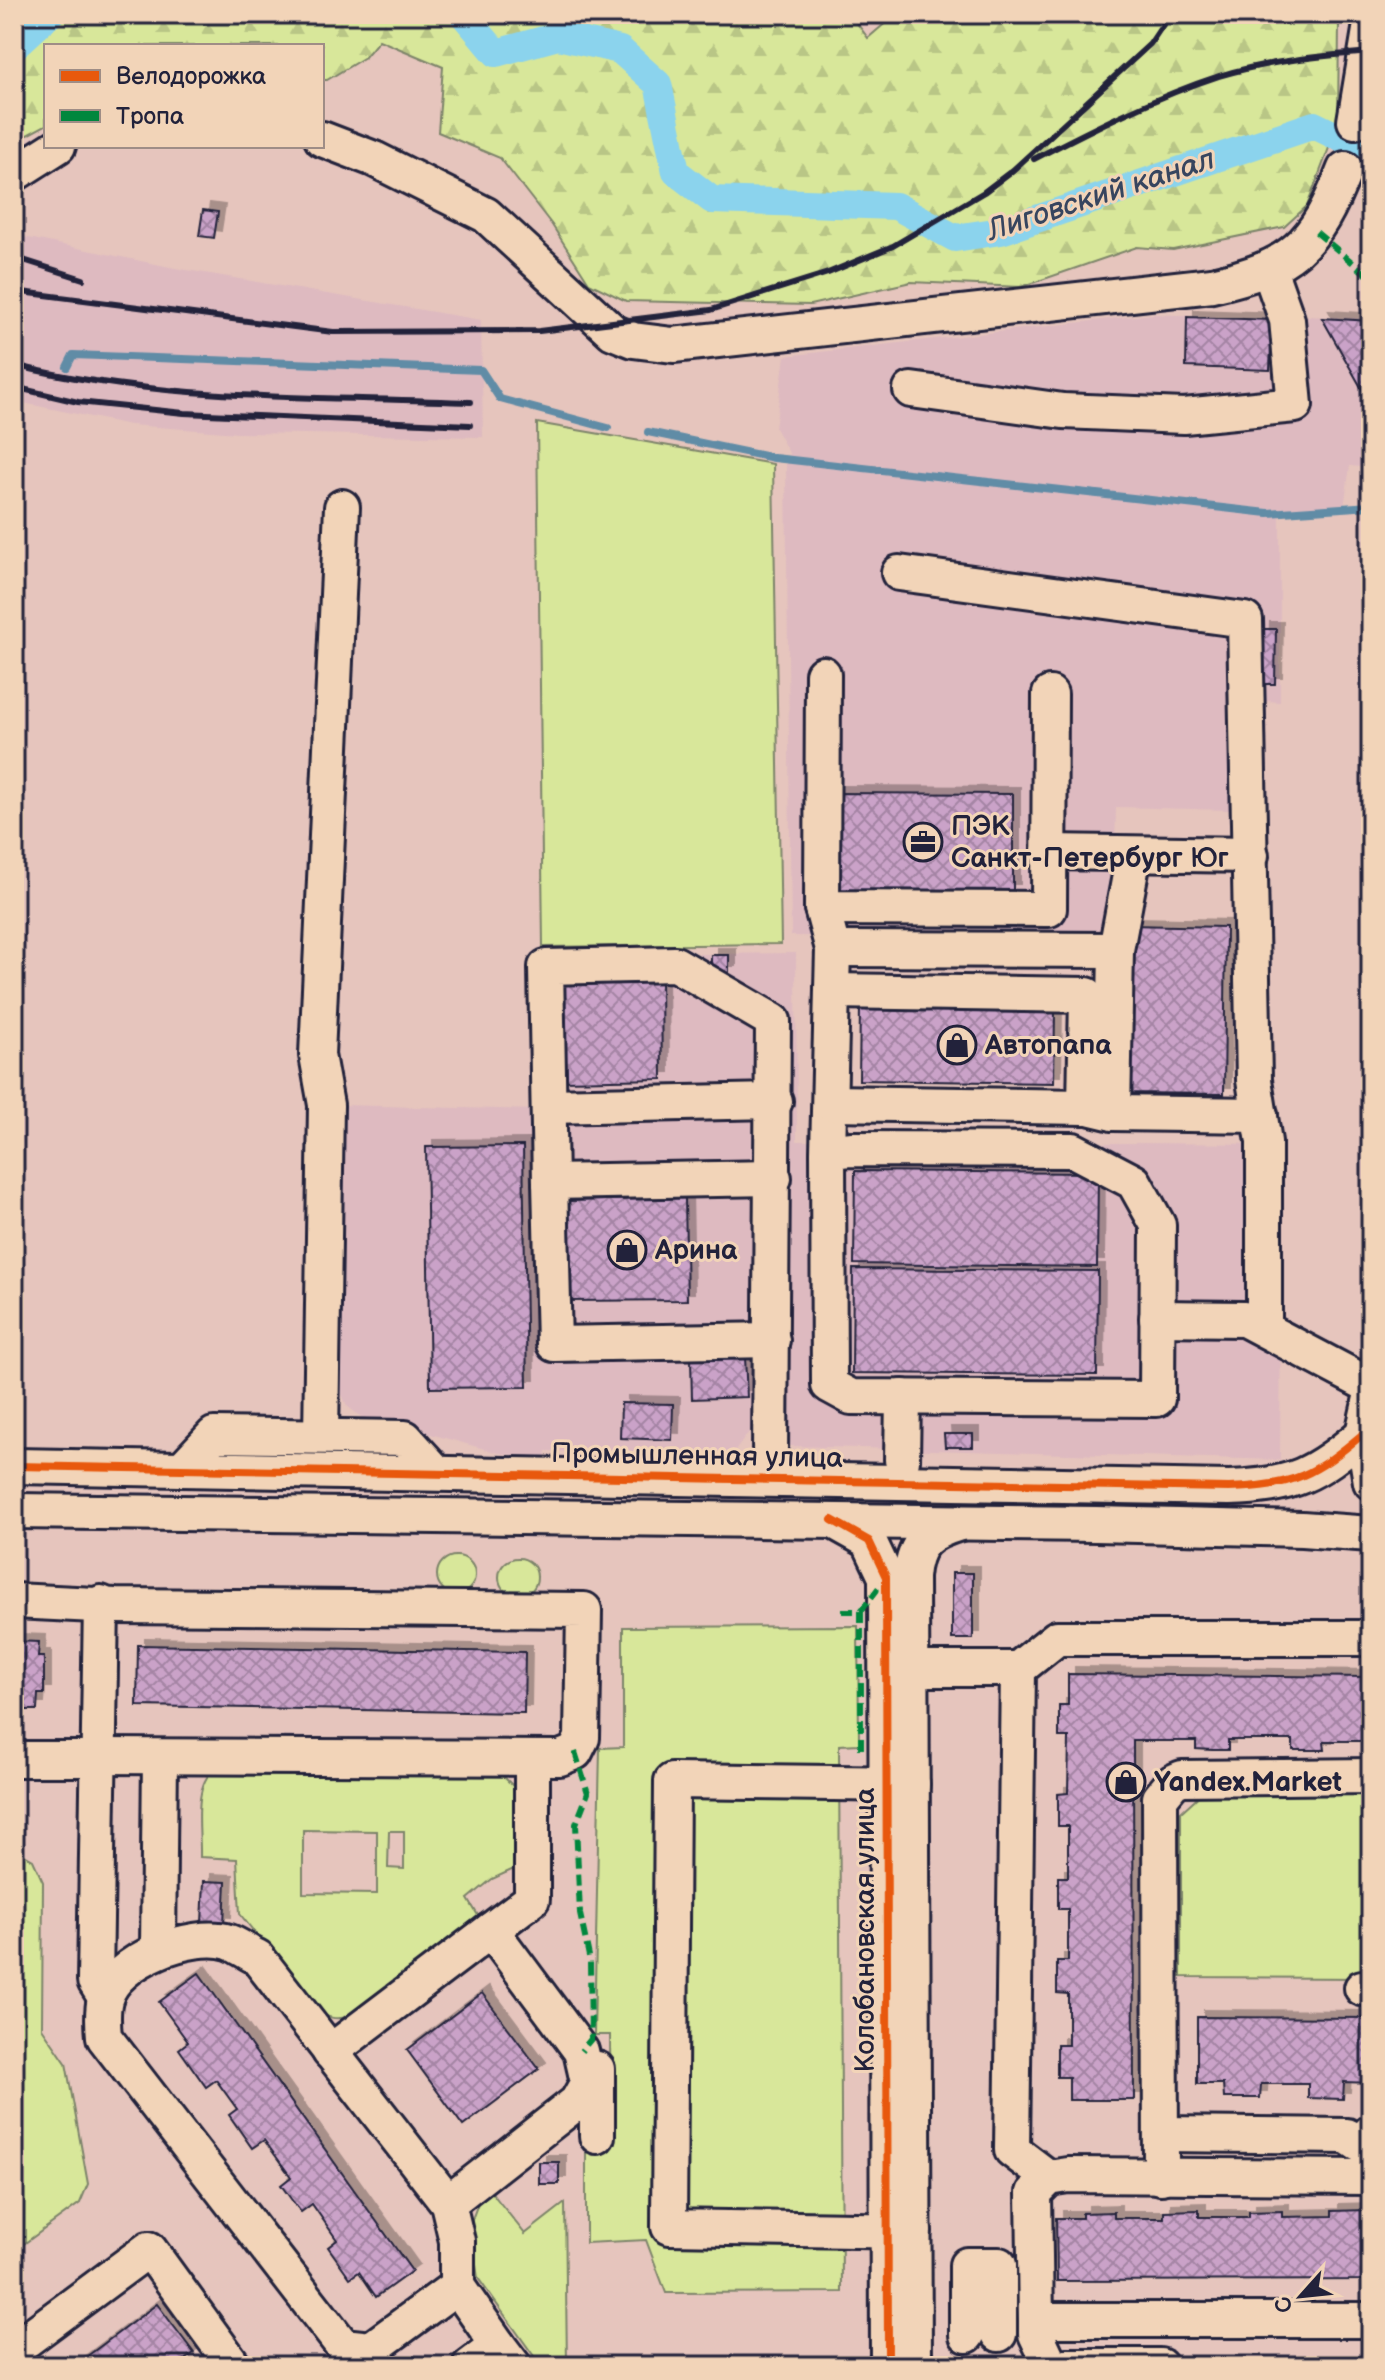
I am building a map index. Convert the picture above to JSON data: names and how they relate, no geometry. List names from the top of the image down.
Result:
{
  "streets": {
    "street": ["Промышленная улица", "Колобановская улица"]
  },
  "water": ["Лиговский канал"],
  "places": {
    "office": ["ПЭК Санкт-Петербург Юг"],
    "shop": ["Автопапа", "Арина", "Yandex.Market"]
  },
  "legend": ["Велодорожка", "Тропа"],
  "north": "bottom left"
}
